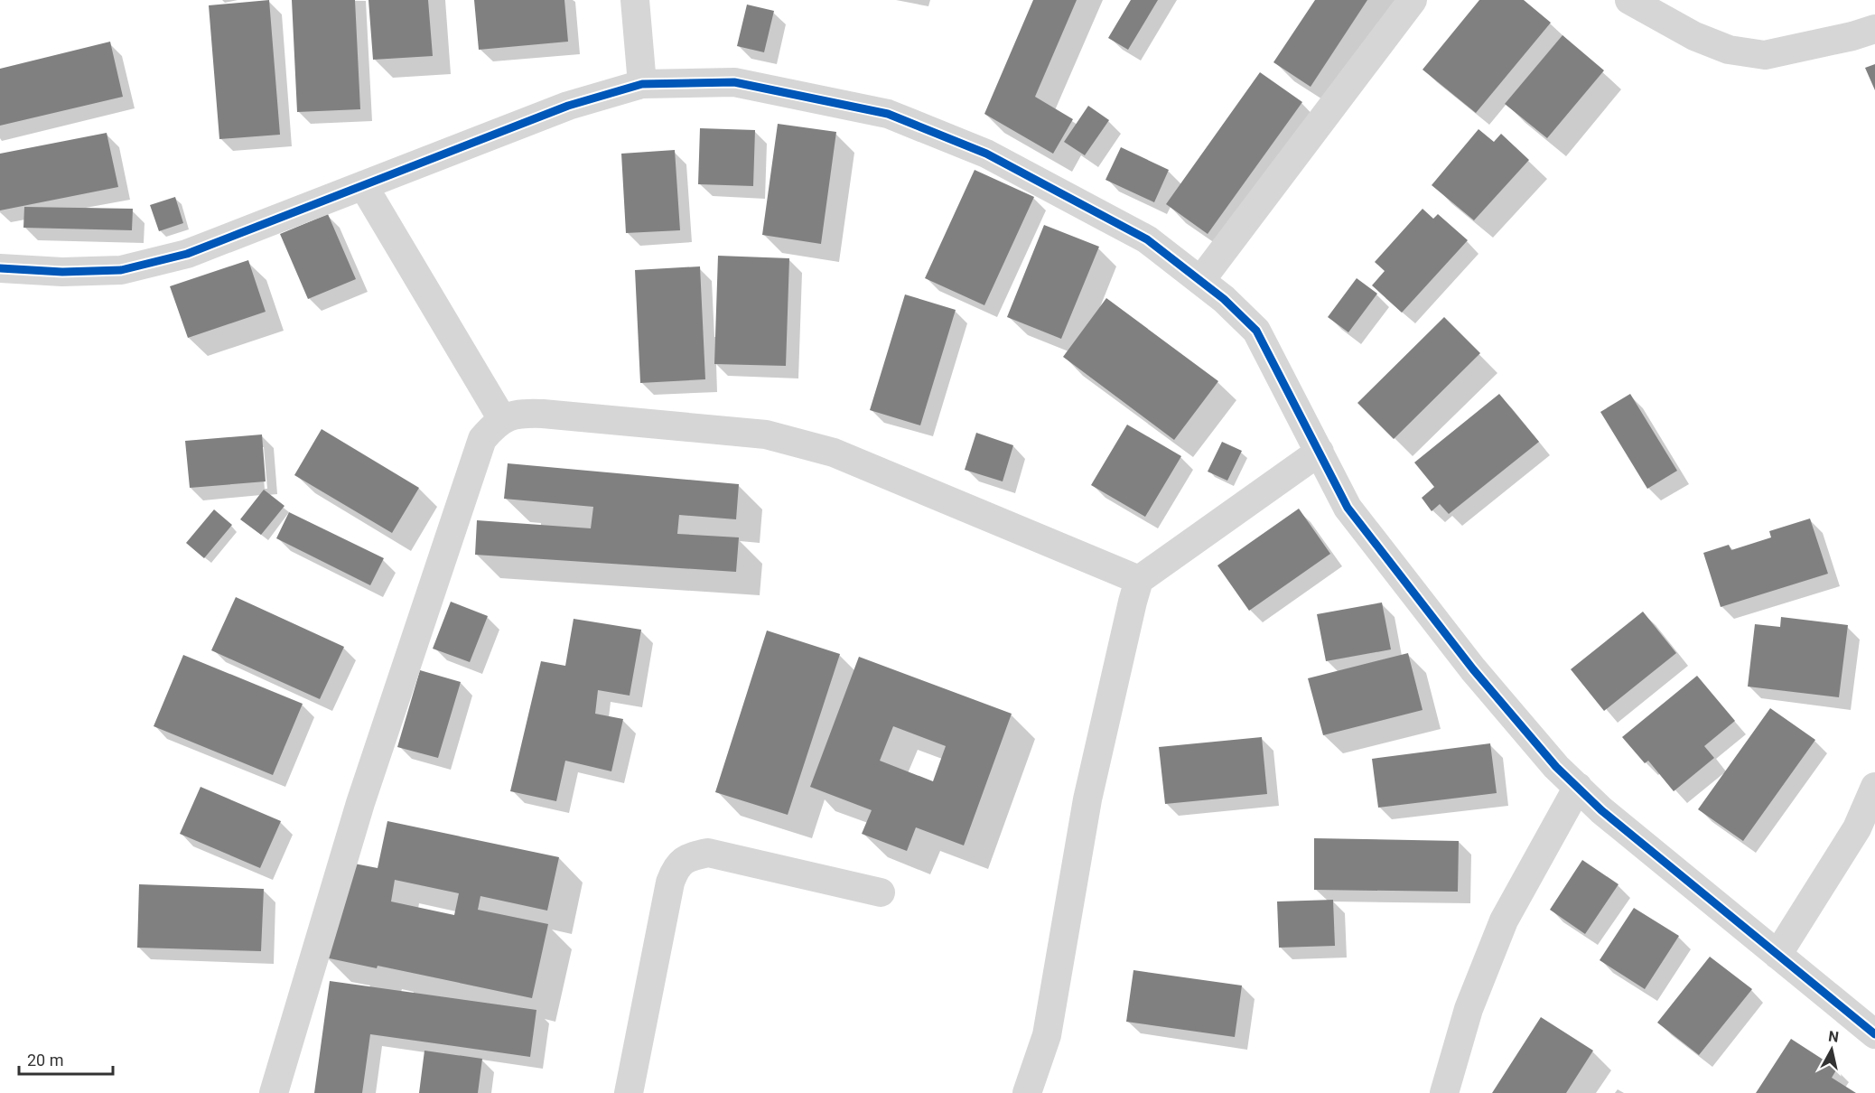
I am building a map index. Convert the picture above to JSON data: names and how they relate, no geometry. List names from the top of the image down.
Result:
{
  "scale_bar": "20 m",
  "north": "top"
}
